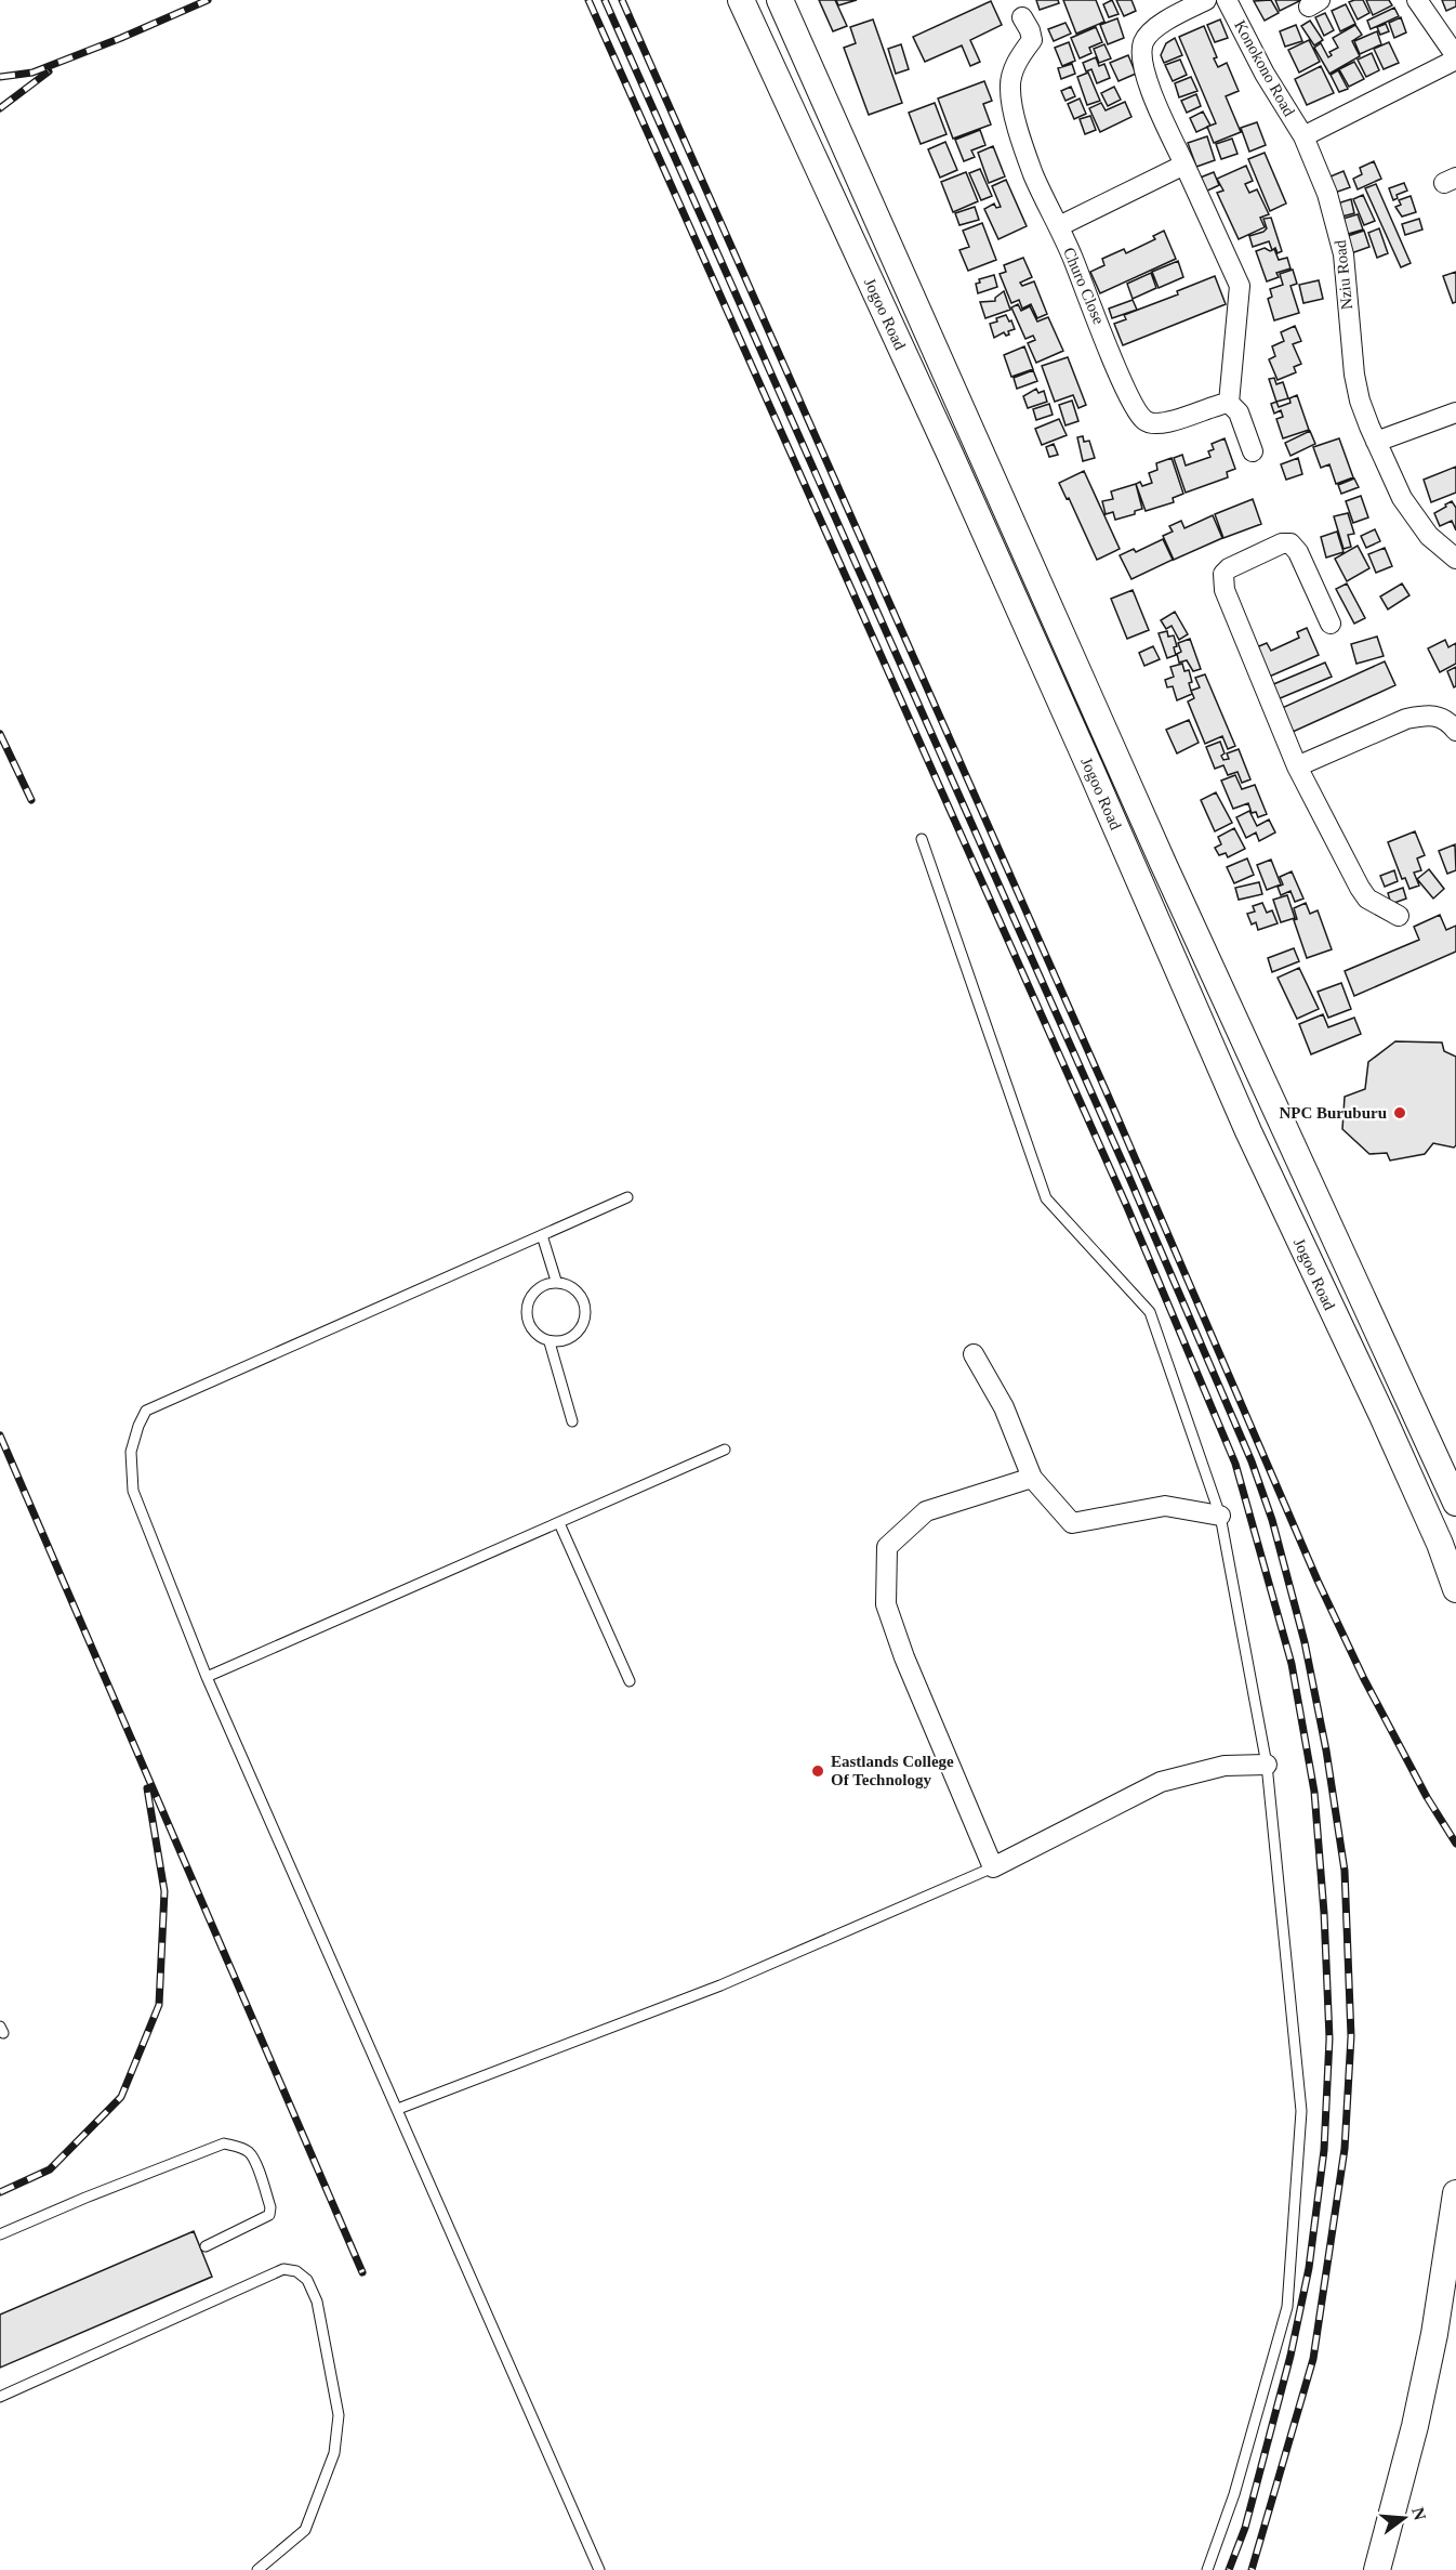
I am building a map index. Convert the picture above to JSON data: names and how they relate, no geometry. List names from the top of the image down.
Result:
{
  "streets": {
    "main road": ["Jogoo Road"],
    "street": ["Konokono Road", "Nziu Road", "Churo Close"]
  },
  "crossings": [
    ["Konokono Road", "Nziu Road"]
  ],
  "places": ["NPC Buruburu", "Eastlands College Of Technology"],
  "north": "right"
}
